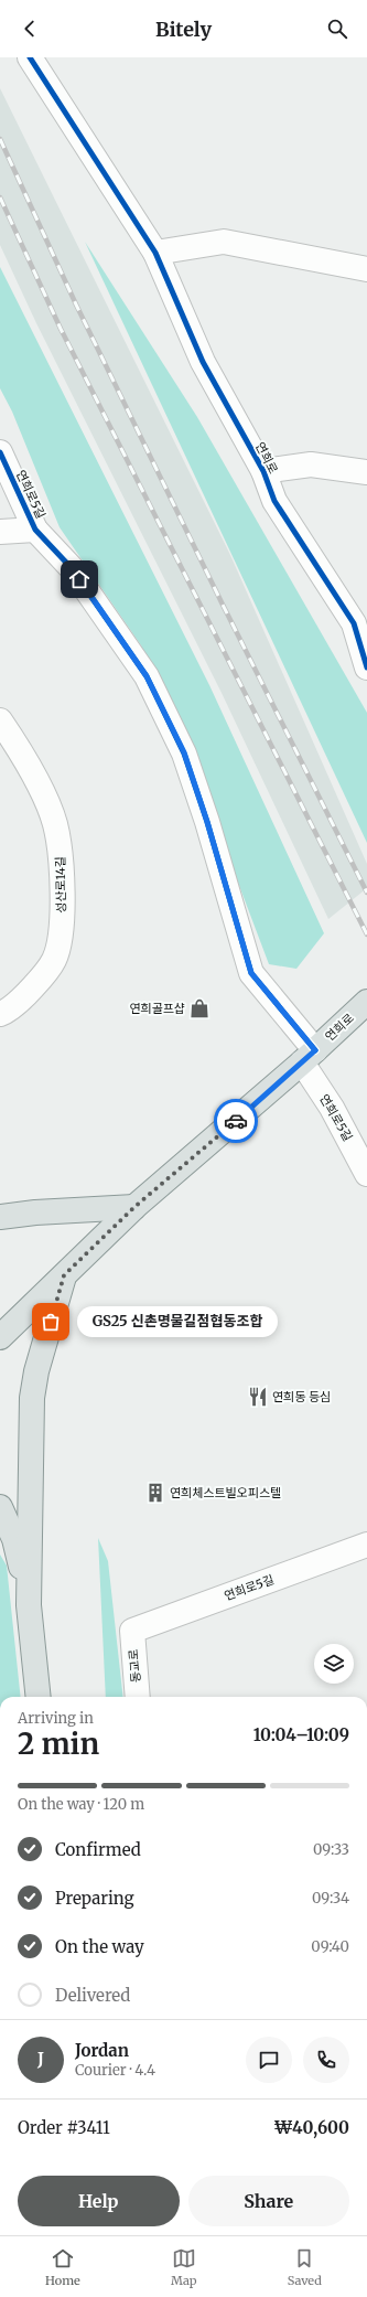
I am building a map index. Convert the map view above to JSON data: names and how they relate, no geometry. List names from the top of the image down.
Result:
{
  "streets": {
    "main road": ["연희로"],
    "street": ["연희로5길", "성산로14길", "동교로"]
  },
  "crossings": [
    ["연희로", "연희로5길"],
    ["연희로5길", "동교로"]
  ],
  "places": {
    "shop": ["연희골프샵"],
    "other": ["GS25 신촌명물길점협동조합"],
    "restaurant": ["연희동 등심"],
    "building": ["연희체스트빌오피스텔"]
  },
  "page": {
    "header": "Bitely",
    "bubble": "GS25 신촌명물길점협동조합",
    "heading": ["2 min", "Arriving in", "10:04–10:09"],
    "panel": [
      "Jordan",
      "Courier · 4.4",
      "Order #3411",
      "₩40,600"
    ],
    "bar": "On the way · 120 m",
    "list": [
      ["Confirmed", "09:33"],
      ["Preparing", "09:34"],
      ["On the way", "09:40"],
      "Delivered"
    ],
    "round": "J",
    "buttons": ["Help", "Share"],
    "tabs": ["Home", "Map", "Saved"]
  }
}
